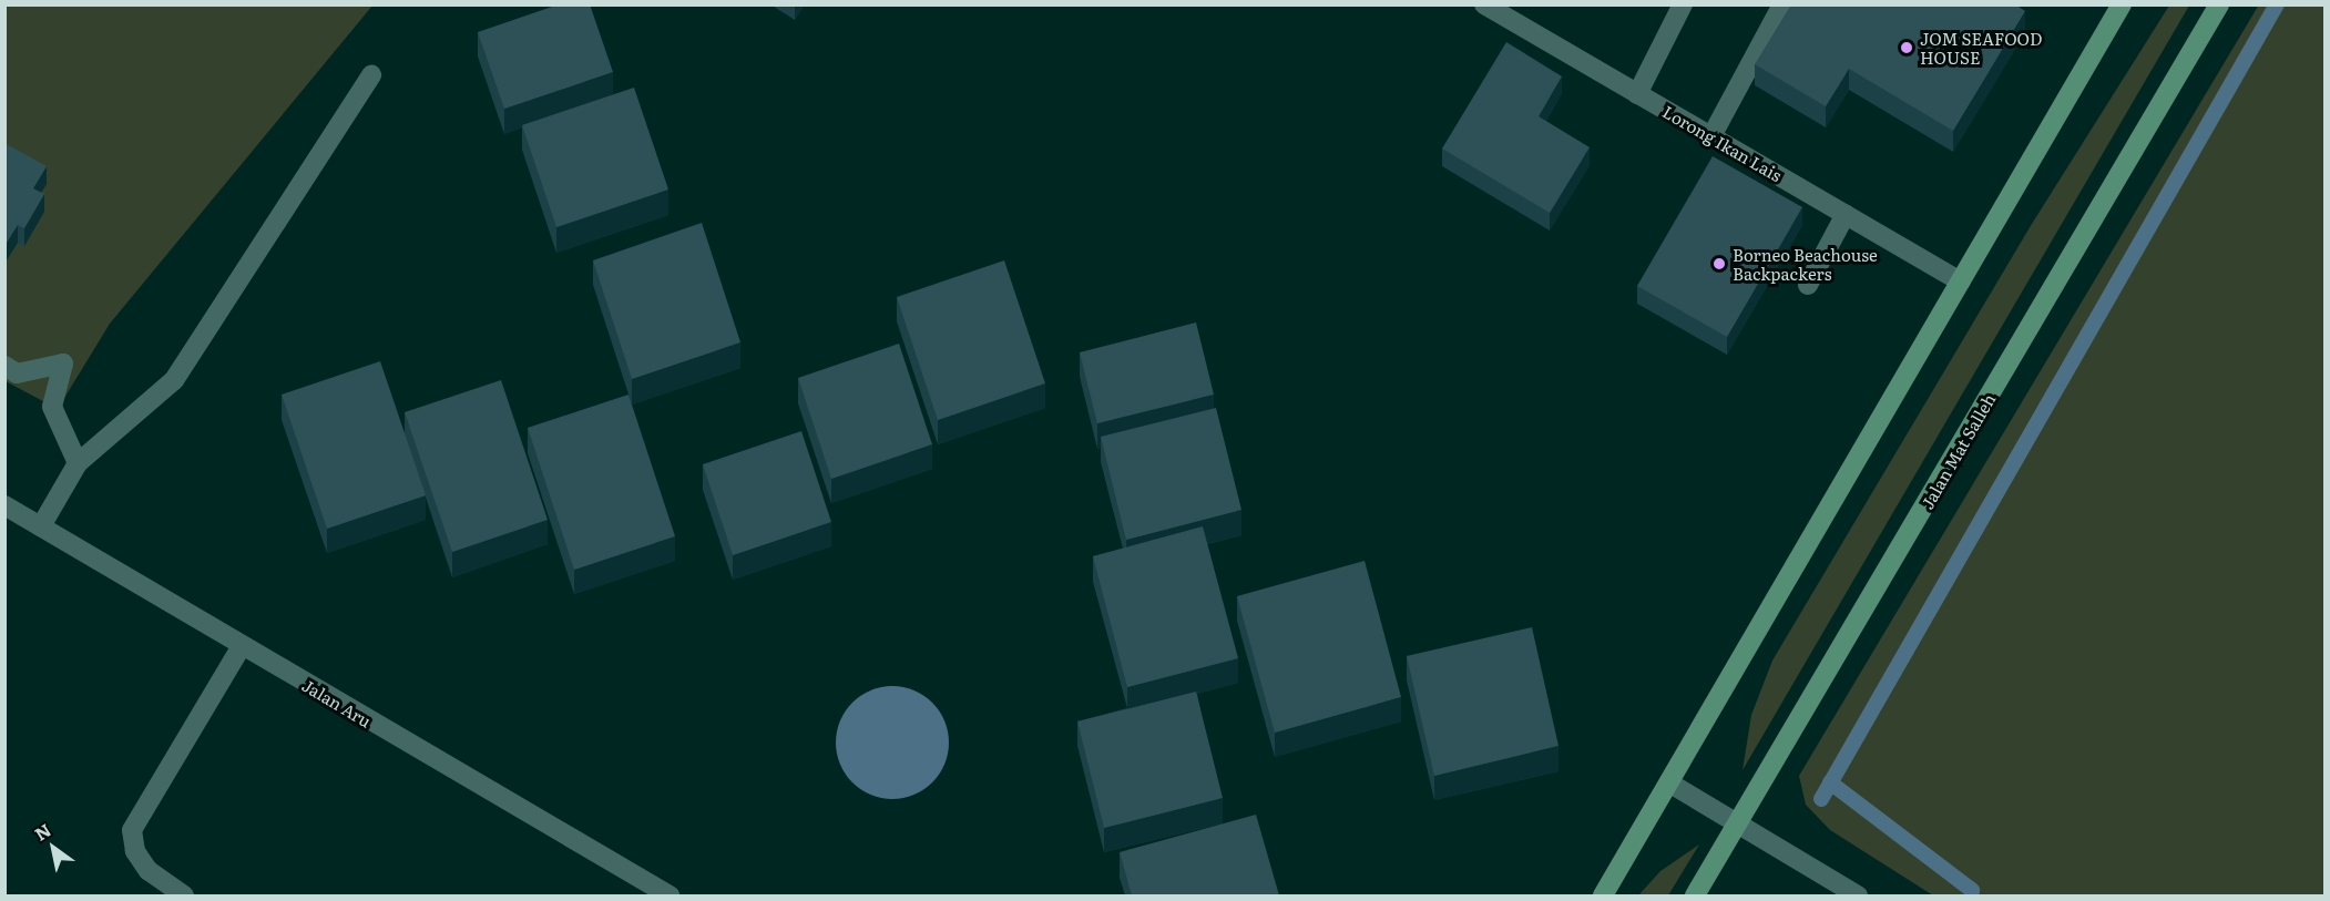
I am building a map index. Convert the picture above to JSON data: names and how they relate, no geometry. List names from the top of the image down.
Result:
{
  "streets": {
    "main road": ["Jalan Mat Salleh"],
    "street": ["Lorong Ikan Lais", "Jalan Aru"]
  },
  "places": ["JOM SEAFOOD HOUSE", "Borneo Beachouse Backpackers"],
  "north": "top left"
}
